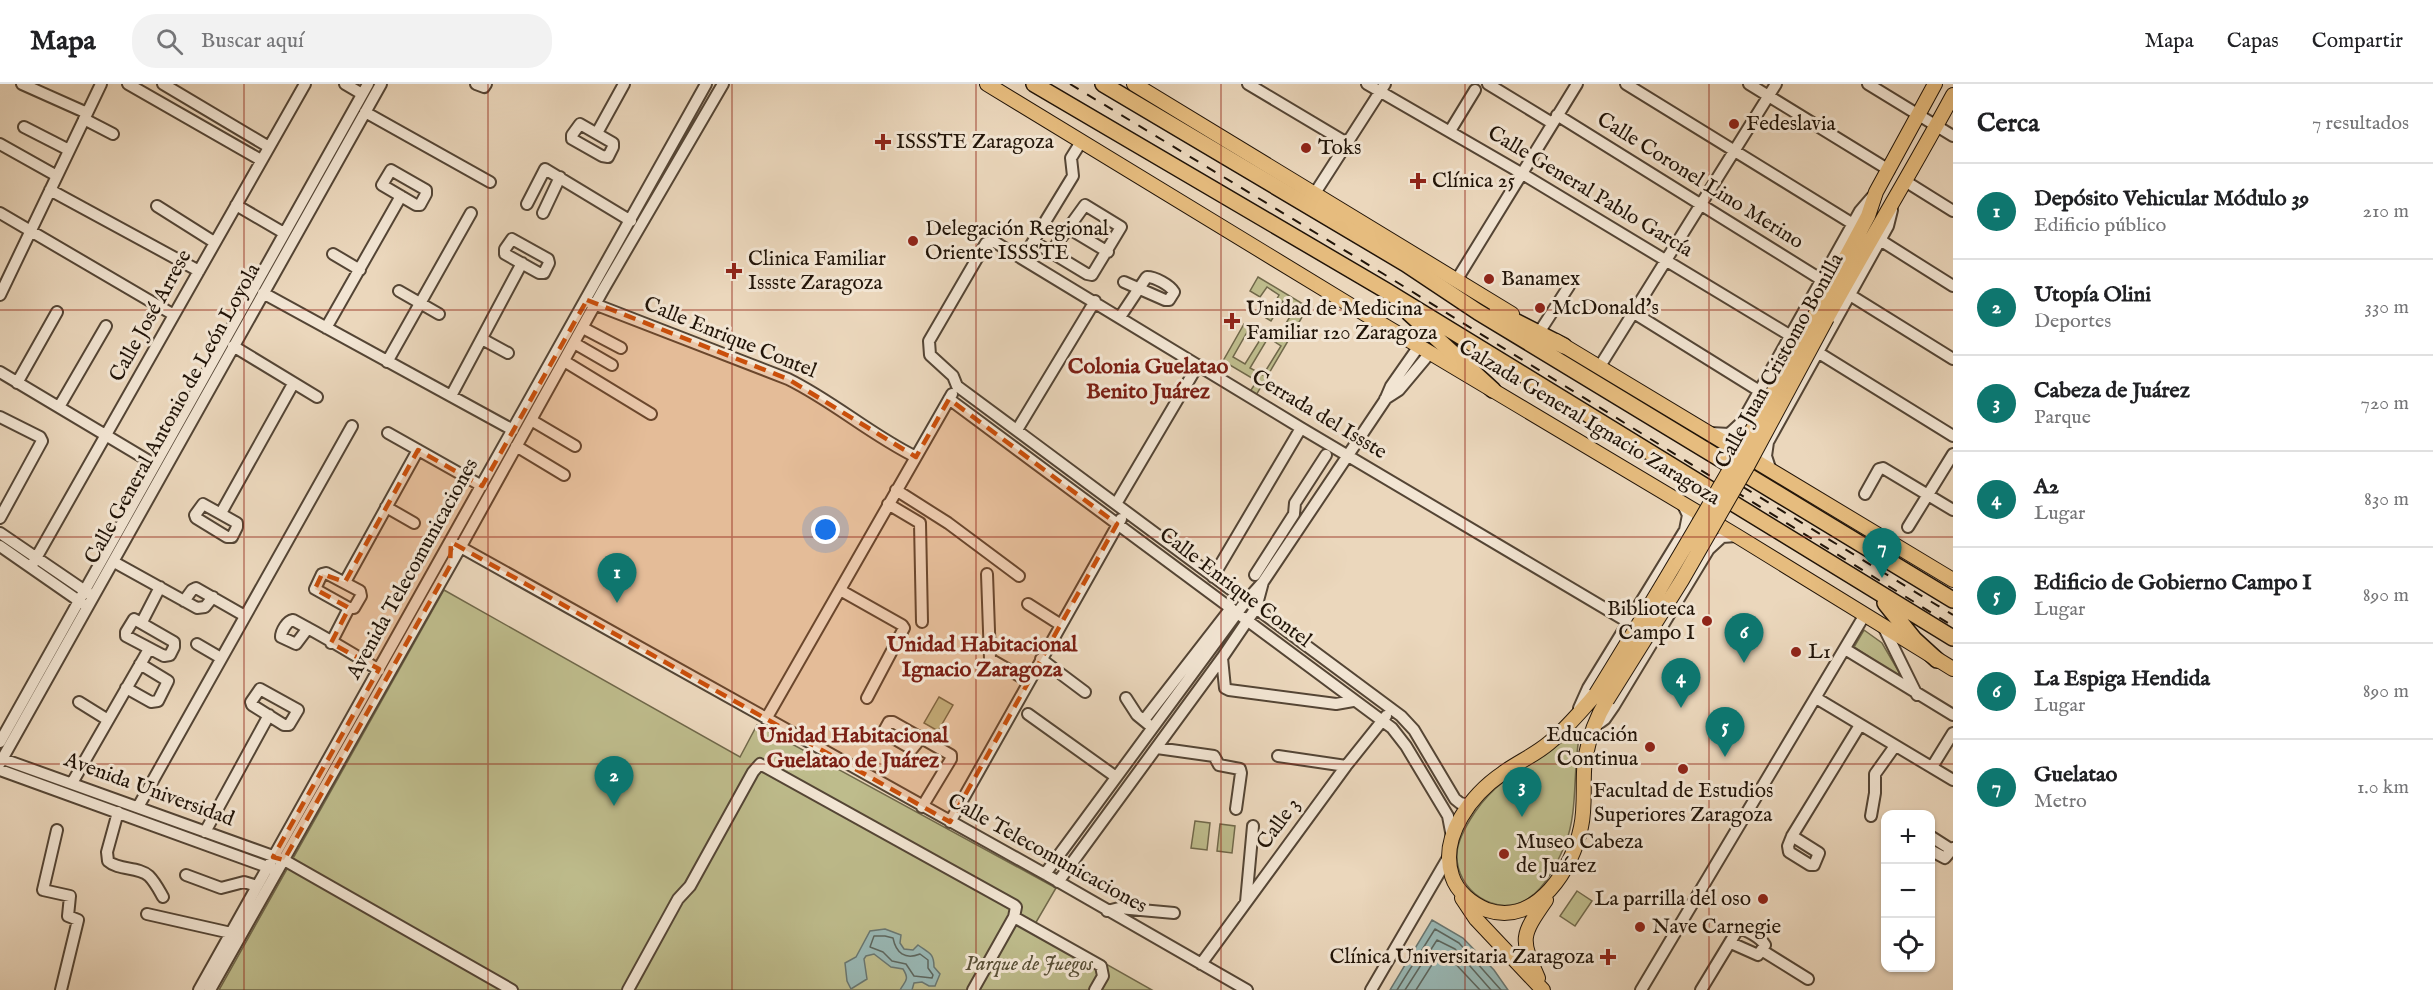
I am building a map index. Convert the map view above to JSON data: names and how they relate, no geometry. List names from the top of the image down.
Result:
{
  "streets": {
    "highway": ["Calzada General Ignacio Zaragoza"],
    "main road": ["Calle Juan Cristomo Bonilla"],
    "street": [
      "Calle Coronel Lino Merino",
      "Calle General Pablo García",
      "Calle José Arrese",
      "Calle Enrique Contel",
      "Calle General Antonio de León Loyola",
      "Cerrada del Issste",
      "Avenida Telecomunicaciones",
      "Avenida Universidad",
      "Calle 3",
      "Calle Telecomunicaciones"
    ]
  },
  "crossings": [
    ["Calle Coronel Lino Merino", "Calle Juan Cristomo Bonilla"],
    ["Calle General Pablo García", "Calle Juan Cristomo Bonilla"],
    ["Calle Enrique Contel", "Calle Juan Cristomo Bonilla"],
    ["Calle Enrique Contel", "Cerrada del Issste"],
    ["Calle Enrique Contel", "Avenida Telecomunicaciones"],
    ["Calle Enrique Contel", "Calle 3"],
    ["Calle Juan Cristomo Bonilla", "Cerrada del Issste"],
    ["Calle General Antonio de León Loyola", "Avenida Universidad"],
    ["Avenida Telecomunicaciones", "Avenida Universidad"],
    ["Avenida Telecomunicaciones", "Calle Telecomunicaciones"],
    ["Calle 3", "Calle Telecomunicaciones"]
  ],
  "districts": ["Colonia Guelatao Benito Juárez", "Unidad Habitacional Ignacio Zaragoza", "Unidad Habitacional Guelatao de Juárez"],
  "parks": ["Parque de Juegos"],
  "places": {
    "other": [
      "Fedeslavia",
      "Toks",
      "Delegación Regional Oriente ISSSTE",
      "Banamex",
      "McDonald's",
      "Biblioteca Campo I",
      "L1",
      "Educación Continua",
      "Facultad de Estudios Superiores Zaragoza",
      "Museo Cabeza de Juárez",
      "La parrilla del oso",
      "Nave Carnegie"
    ],
    "health": [
      "ISSSTE Zaragoza",
      "Clínica 25",
      "Clinica Familiar Issste Zaragoza",
      "Unidad de Medicina Familiar 120 Zaragoza",
      "Clínica Universitaria Zaragoza"
    ]
  },
  "page": {
    "header": "Mapa",
    "search": "Buscar aquí",
    "nav": ["Mapa", "Capas", "Compartir"],
    "heading": ["Cerca", "7 resultados"],
    "list": [
      {
        "mark": "1",
        "name": "Depósito Vehicular Módulo 39",
        "note": "Edificio público",
        "value": "210 m"
      },
      {
        "mark": "2",
        "name": "Utopía Olini",
        "note": "Deportes",
        "value": "330 m"
      },
      {
        "mark": "3",
        "name": "Cabeza de Juárez",
        "note": "Parque",
        "value": "720 m"
      },
      {
        "mark": "4",
        "name": "A2",
        "note": "Lugar",
        "value": "830 m"
      },
      {
        "mark": "5",
        "name": "Edificio de Gobierno Campo I",
        "note": "Lugar",
        "value": "890 m"
      },
      {
        "mark": "6",
        "name": "La Espiga Hendida",
        "note": "Lugar",
        "value": "890 m"
      },
      {
        "mark": "7",
        "name": "Guelatao",
        "note": "Metro",
        "value": "1.0 km"
      }
    ],
    "pins": [
      "7",
      "1",
      "6",
      "4",
      "5",
      "2",
      "3"
    ],
    "map_buttons": ["+", "−"]
  }
}
